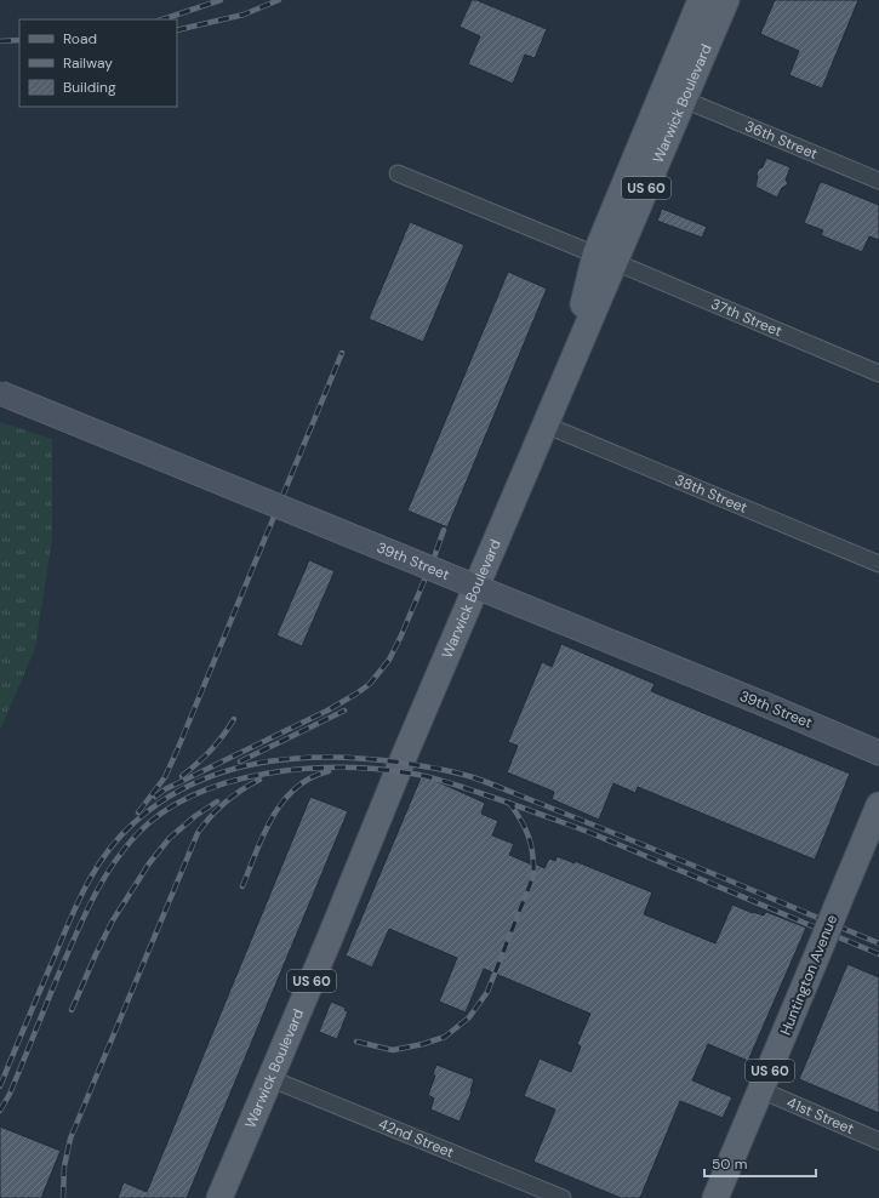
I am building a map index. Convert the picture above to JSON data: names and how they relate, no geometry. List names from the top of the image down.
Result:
{
  "streets": {
    "main road": [
      "Warwick Boulevard",
      "US 60",
      "39th Street",
      "Huntington Avenue"
    ],
    "street": [
      "36th Street",
      "37th Street",
      "38th Street",
      "41st Street",
      "42nd Street"
    ]
  },
  "crossings": [
    ["Warwick Boulevard", "36th Street"],
    ["Warwick Boulevard", "37th Street"],
    ["Warwick Boulevard", "38th Street"],
    ["Warwick Boulevard", "42nd Street"],
    ["Huntington Avenue", "41st Street"]
  ],
  "legend": ["Road", "Railway", "Building"],
  "scale_bar": "50 m"
}
